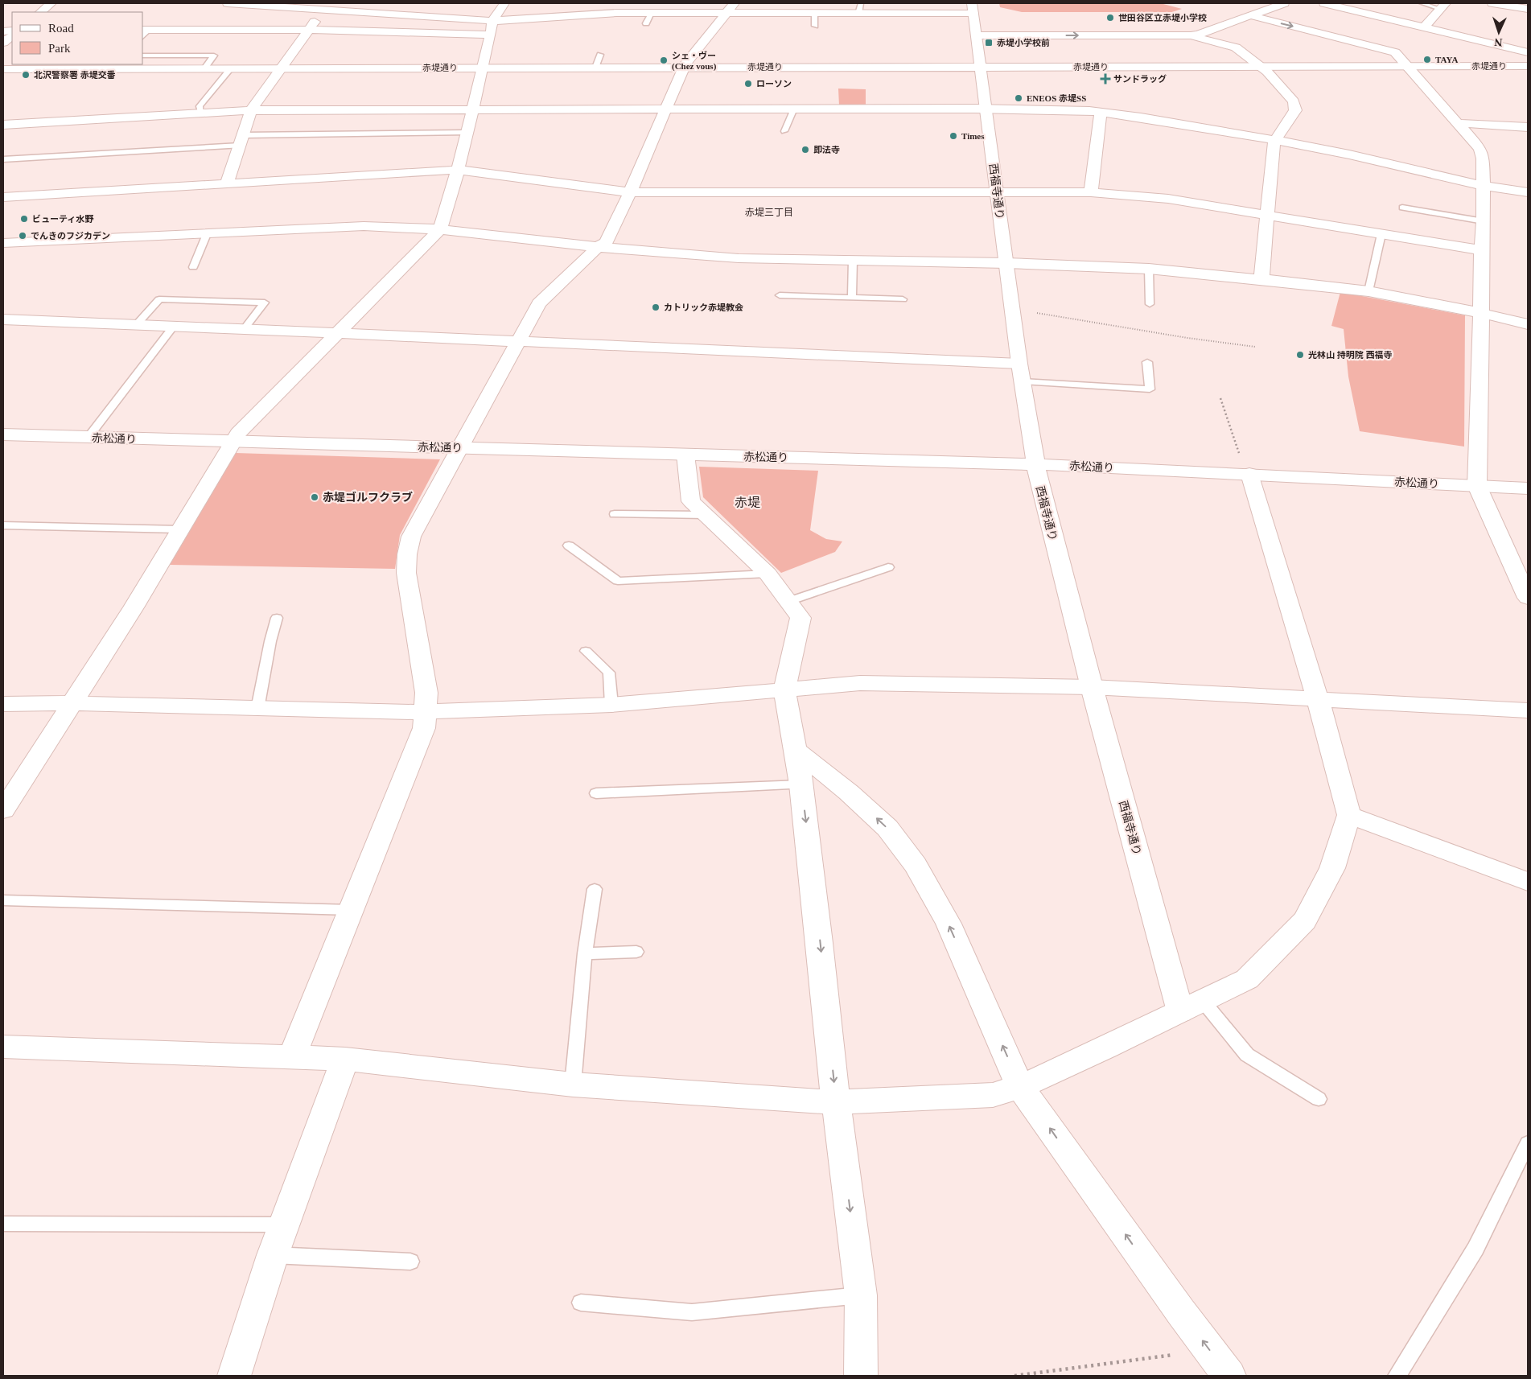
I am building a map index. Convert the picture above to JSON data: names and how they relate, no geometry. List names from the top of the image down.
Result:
{
  "streets": {
    "street": ["赤堤通り", "西福寺通り", "赤松通り"]
  },
  "crossings": [
    ["赤堤通り", "西福寺通り"],
    ["西福寺通り", "赤松通り"]
  ],
  "districts": ["赤堤三丁目", "赤堤"],
  "places": {
    "other": [
      "世田谷区立赤堤小学校",
      "TAYA",
      "シェ・ヴー (Chez vous)",
      "北沢警察署 赤堤交番",
      "ローソン",
      "ENEOS 赤堤SS",
      "Times",
      "即法寺",
      "ビューティ水野",
      "でんきのフジカデン",
      "カトリック赤堤教会",
      "光林山 持明院 西福寺",
      "赤堤ゴルフクラブ"
    ],
    "transit": ["赤堤小学校前"],
    "health": ["サンドラッグ"]
  },
  "legend": ["Road", "Park"],
  "north": "bottom"
}
